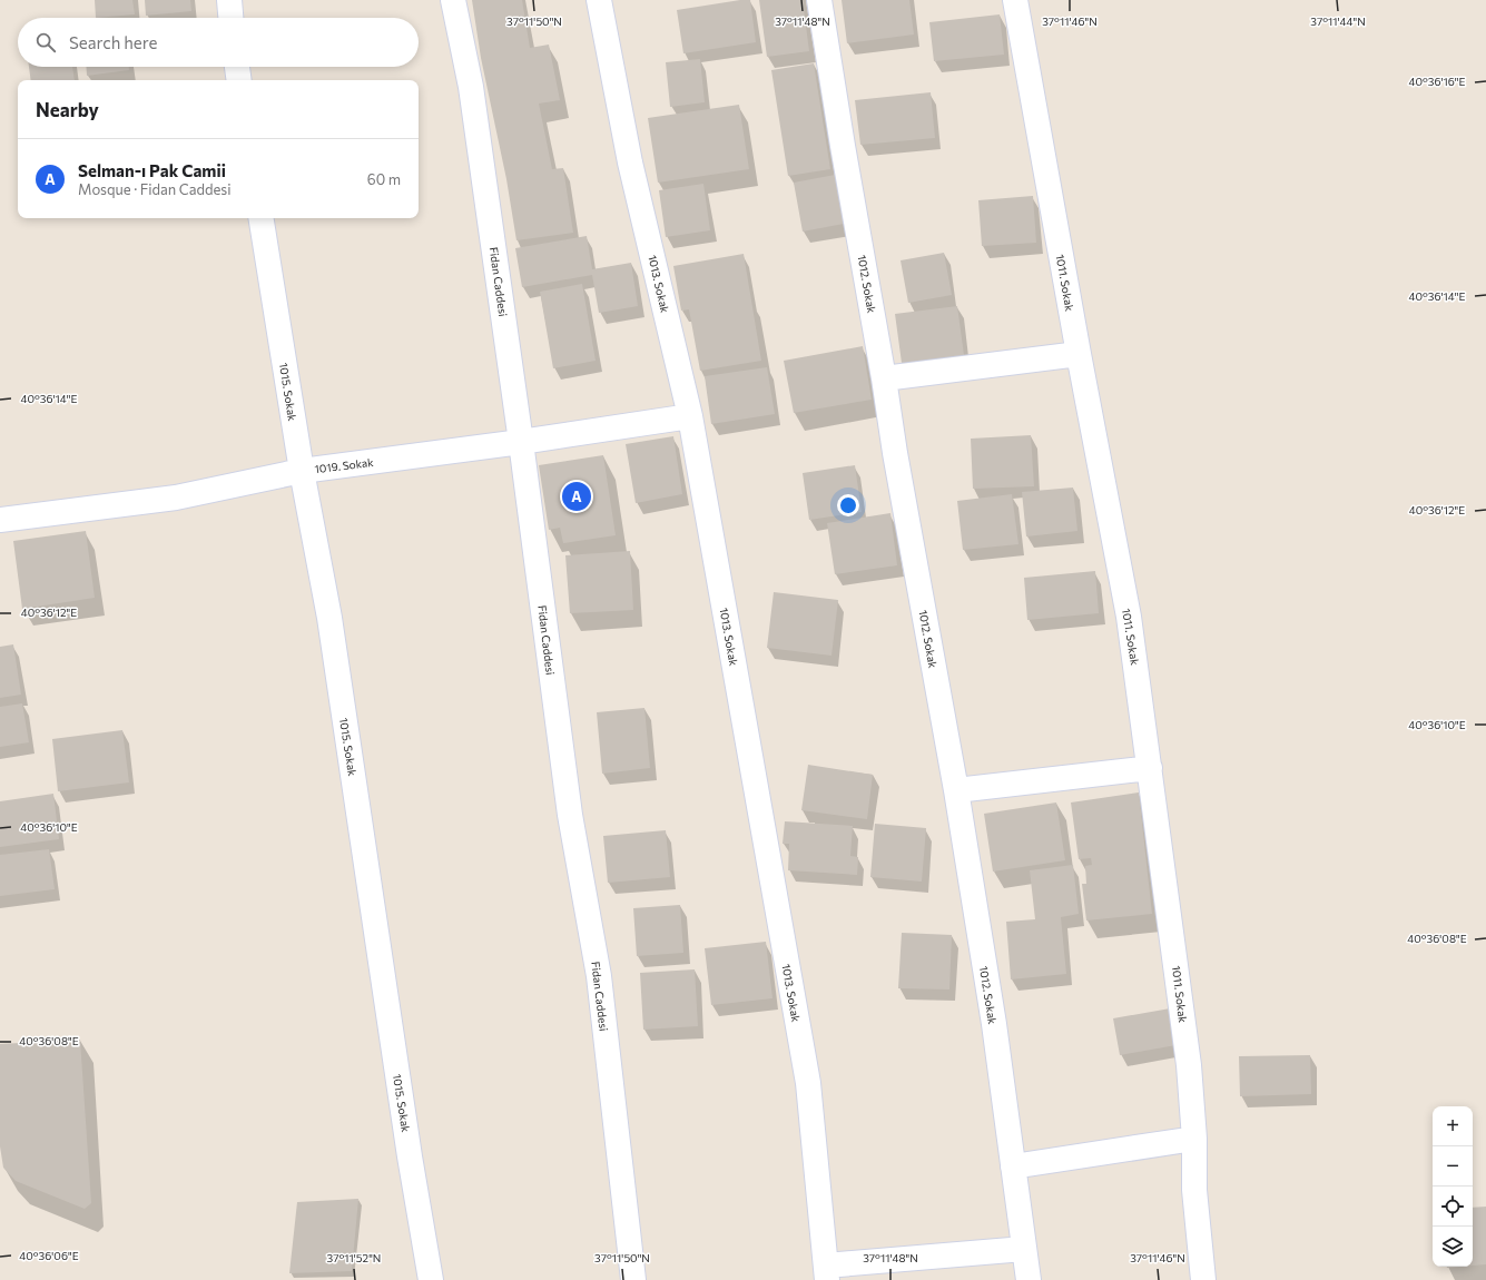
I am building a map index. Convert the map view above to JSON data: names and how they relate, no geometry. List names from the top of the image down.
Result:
{
  "streets": {
    "street": [
      "Fidan Caddesi",
      "1011. Sokak",
      "1013. Sokak",
      "1012. Sokak",
      "1015. Sokak",
      "1019. Sokak"
    ]
  },
  "crossings": [
    ["Fidan Caddesi", "1019. Sokak"],
    ["1013. Sokak", "1019. Sokak"],
    ["1015. Sokak", "1019. Sokak"]
  ],
  "page": {
    "search": "Search here",
    "heading": "Nearby",
    "list": [
      {
        "mark": "A",
        "name": "Selman-ı Pak Camii",
        "note": "Mosque · Fidan Caddesi",
        "value": "60 m"
      }
    ],
    "pins": "A",
    "map_buttons": ["+", "−"]
  },
  "coordinates": [
    "37°11'50\"N",
    "37°11'48\"N",
    "37°11'46\"N",
    "37°11'44\"N",
    "40°36'16\"E",
    "40°36'14\"E",
    "40°36'12\"E",
    "40°36'10\"E",
    "40°36'08\"E",
    "40°36'06\"E",
    "37°11'52\"N"
  ]
}
